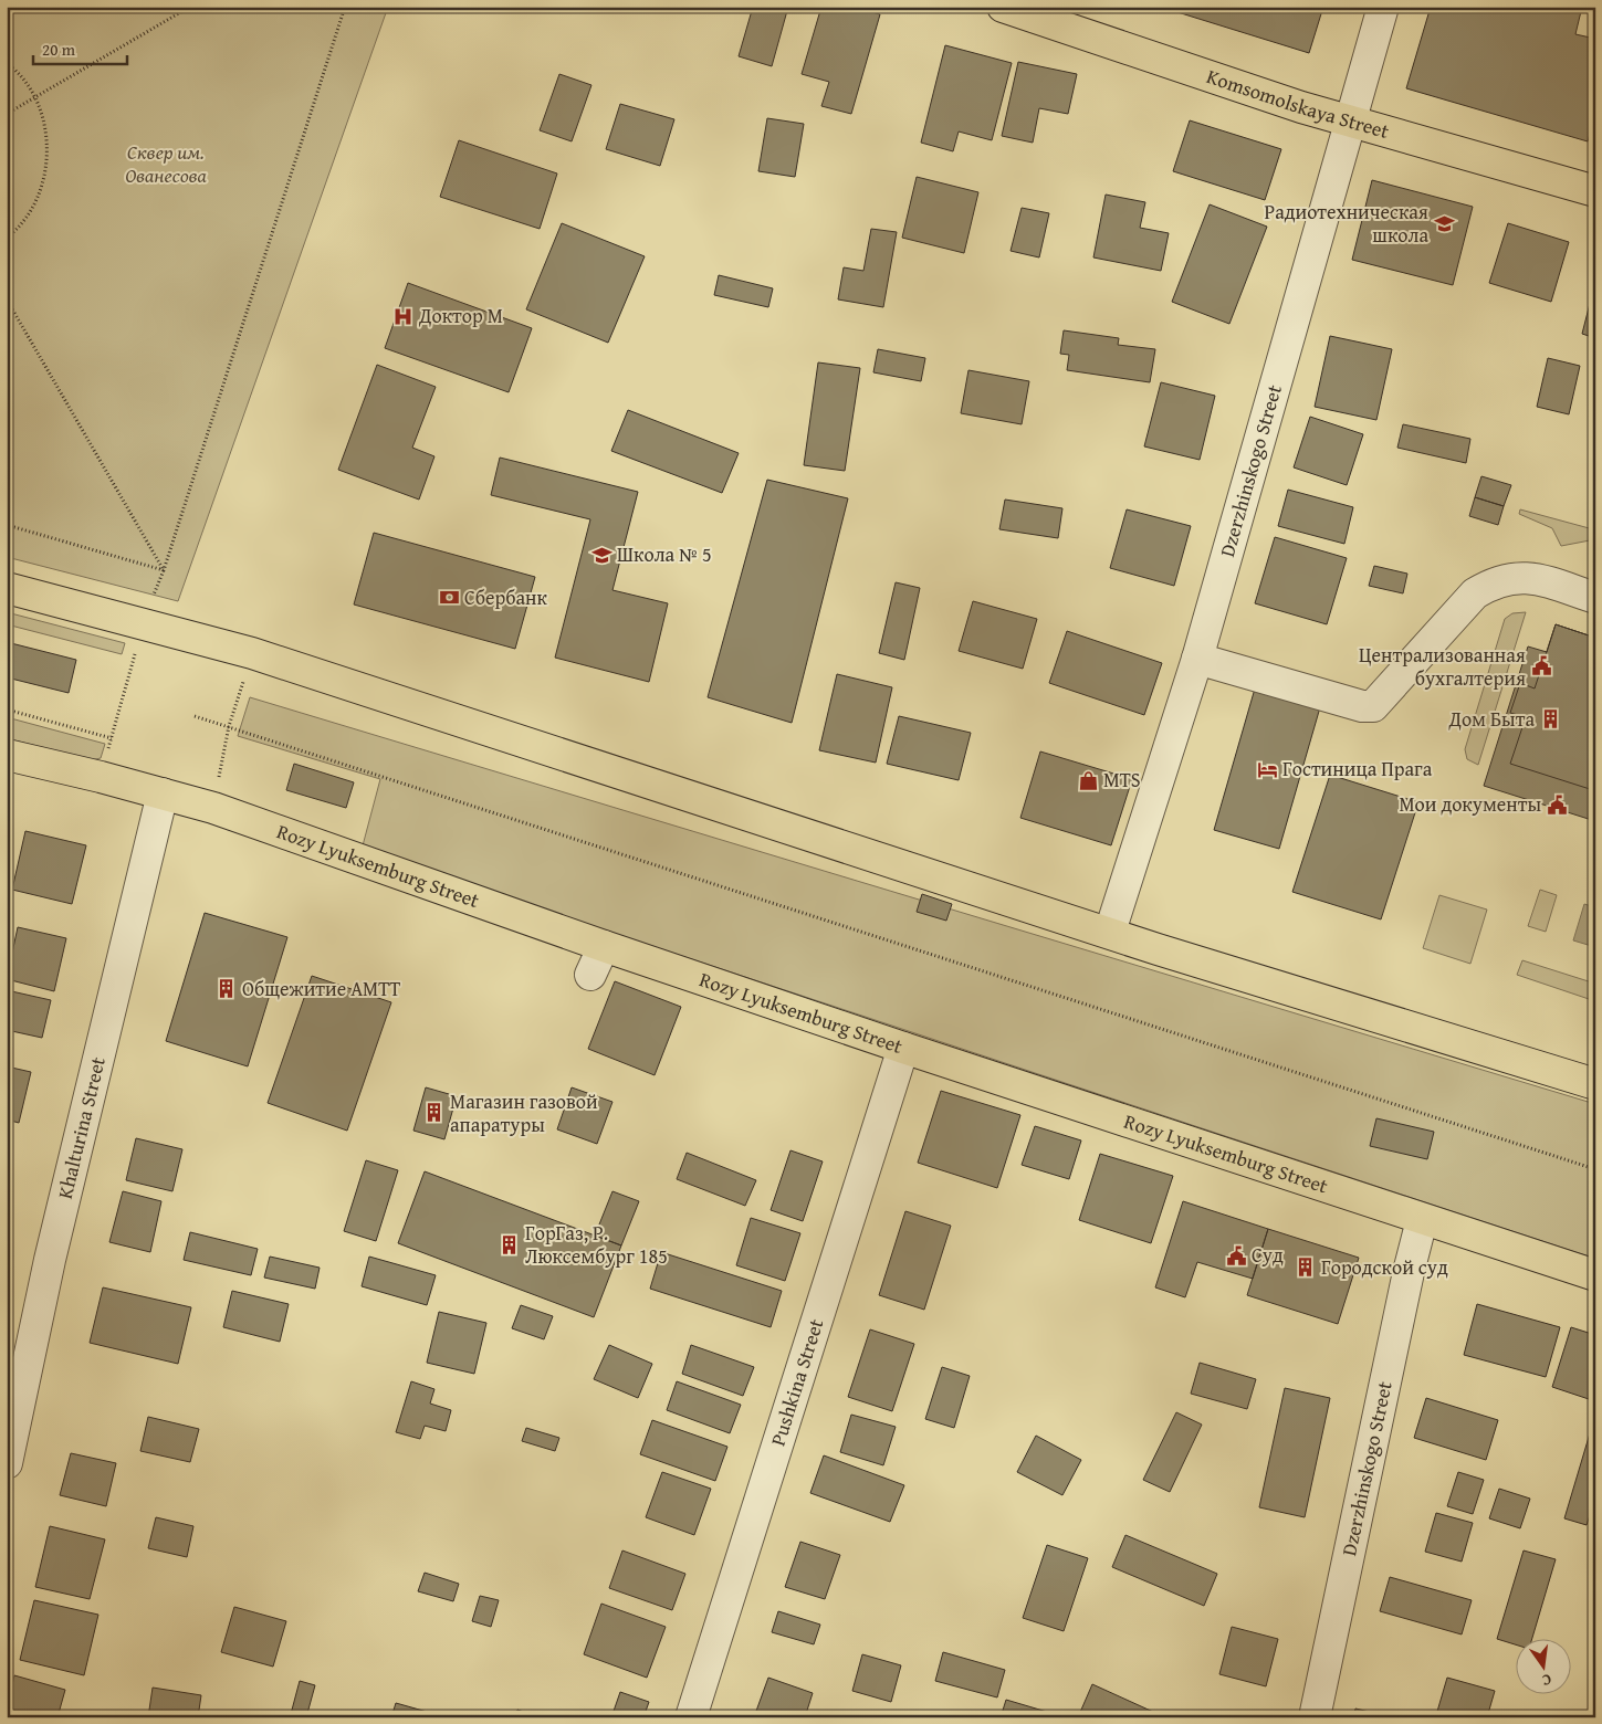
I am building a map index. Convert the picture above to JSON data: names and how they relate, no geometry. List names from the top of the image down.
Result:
{
  "streets": {
    "main road": ["Komsomolskaya Street", "Rozy Lyuksemburg Street"],
    "street": ["Dzerzhinskogo Street", "Khalturina Street", "Pushkina Street"]
  },
  "crossings": [
    ["Komsomolskaya Street", "Dzerzhinskogo Street"],
    ["Dzerzhinskogo Street", "Rozy Lyuksemburg Street"],
    ["Rozy Lyuksemburg Street", "Khalturina Street"],
    ["Rozy Lyuksemburg Street", "Pushkina Street"]
  ],
  "parks": ["Сквер им. Ованесова"],
  "places": {
    "school or university": ["Радиотехническая школа", "Школа № 5"],
    "hospital": ["Доктор М"],
    "bank": ["Сбербанк"],
    "public building": ["Централизованная бухгалтерия", "Мои документы", "Суд"],
    "building": [
      "Дом Быта",
      "Общежитие АМТТ",
      "Магазин газовой апаратуры",
      "ГорГаз, Р. Люксембург 185",
      "Городской суд"
    ],
    "hotel": ["Гостиница Прага"],
    "shop": ["MTS"]
  },
  "scale_bar": "20 m",
  "north": "bottom"
}
